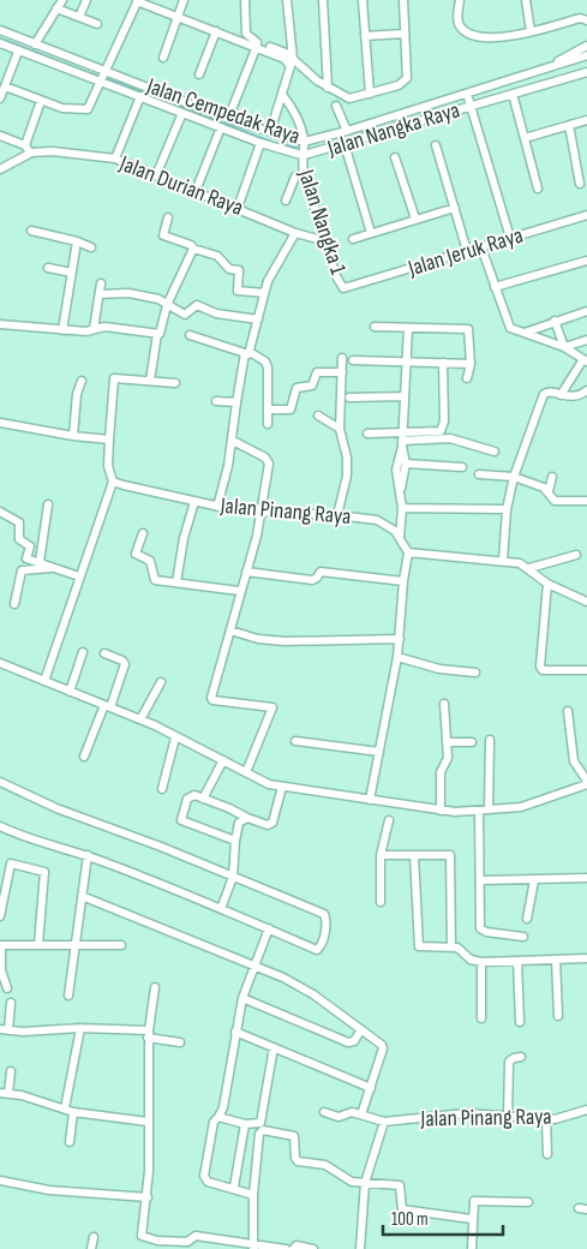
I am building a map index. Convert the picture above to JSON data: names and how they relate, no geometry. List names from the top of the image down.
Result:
{
  "streets": {
    "street": [
      "Jalan Cempedak Raya",
      "Jalan Nangka Raya",
      "Jalan Durian Raya",
      "Jalan Nangka 1",
      "Jalan Jeruk Raya",
      "Jalan Pinang Raya"
    ]
  },
  "crossings": [
    ["Jalan Cempedak Raya", "Jalan Nangka 1"],
    ["Jalan Nangka Raya", "Jalan Nangka 1"],
    ["Jalan Durian Raya", "Jalan Nangka 1"],
    ["Jalan Nangka 1", "Jalan Jeruk Raya"]
  ],
  "scale_bar": "100 m"
}
